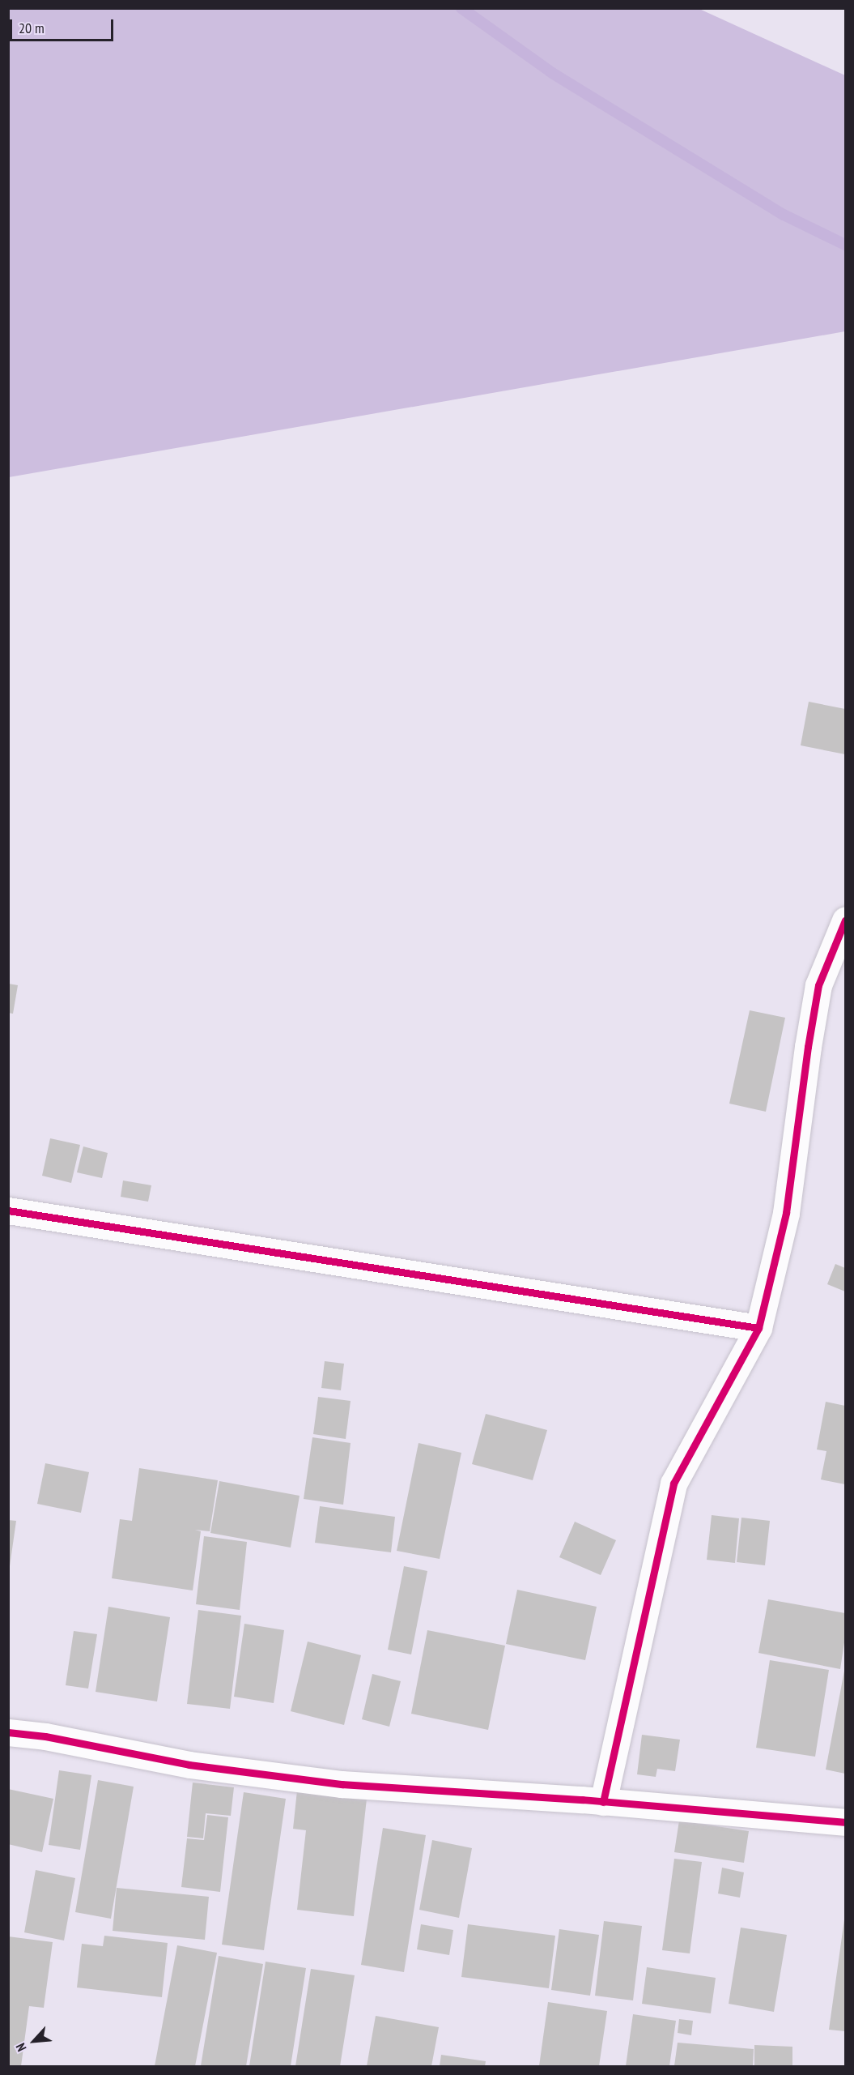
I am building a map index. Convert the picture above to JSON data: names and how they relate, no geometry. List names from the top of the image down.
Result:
{
  "scale_bar": "20 m",
  "north": "bottom left"
}
